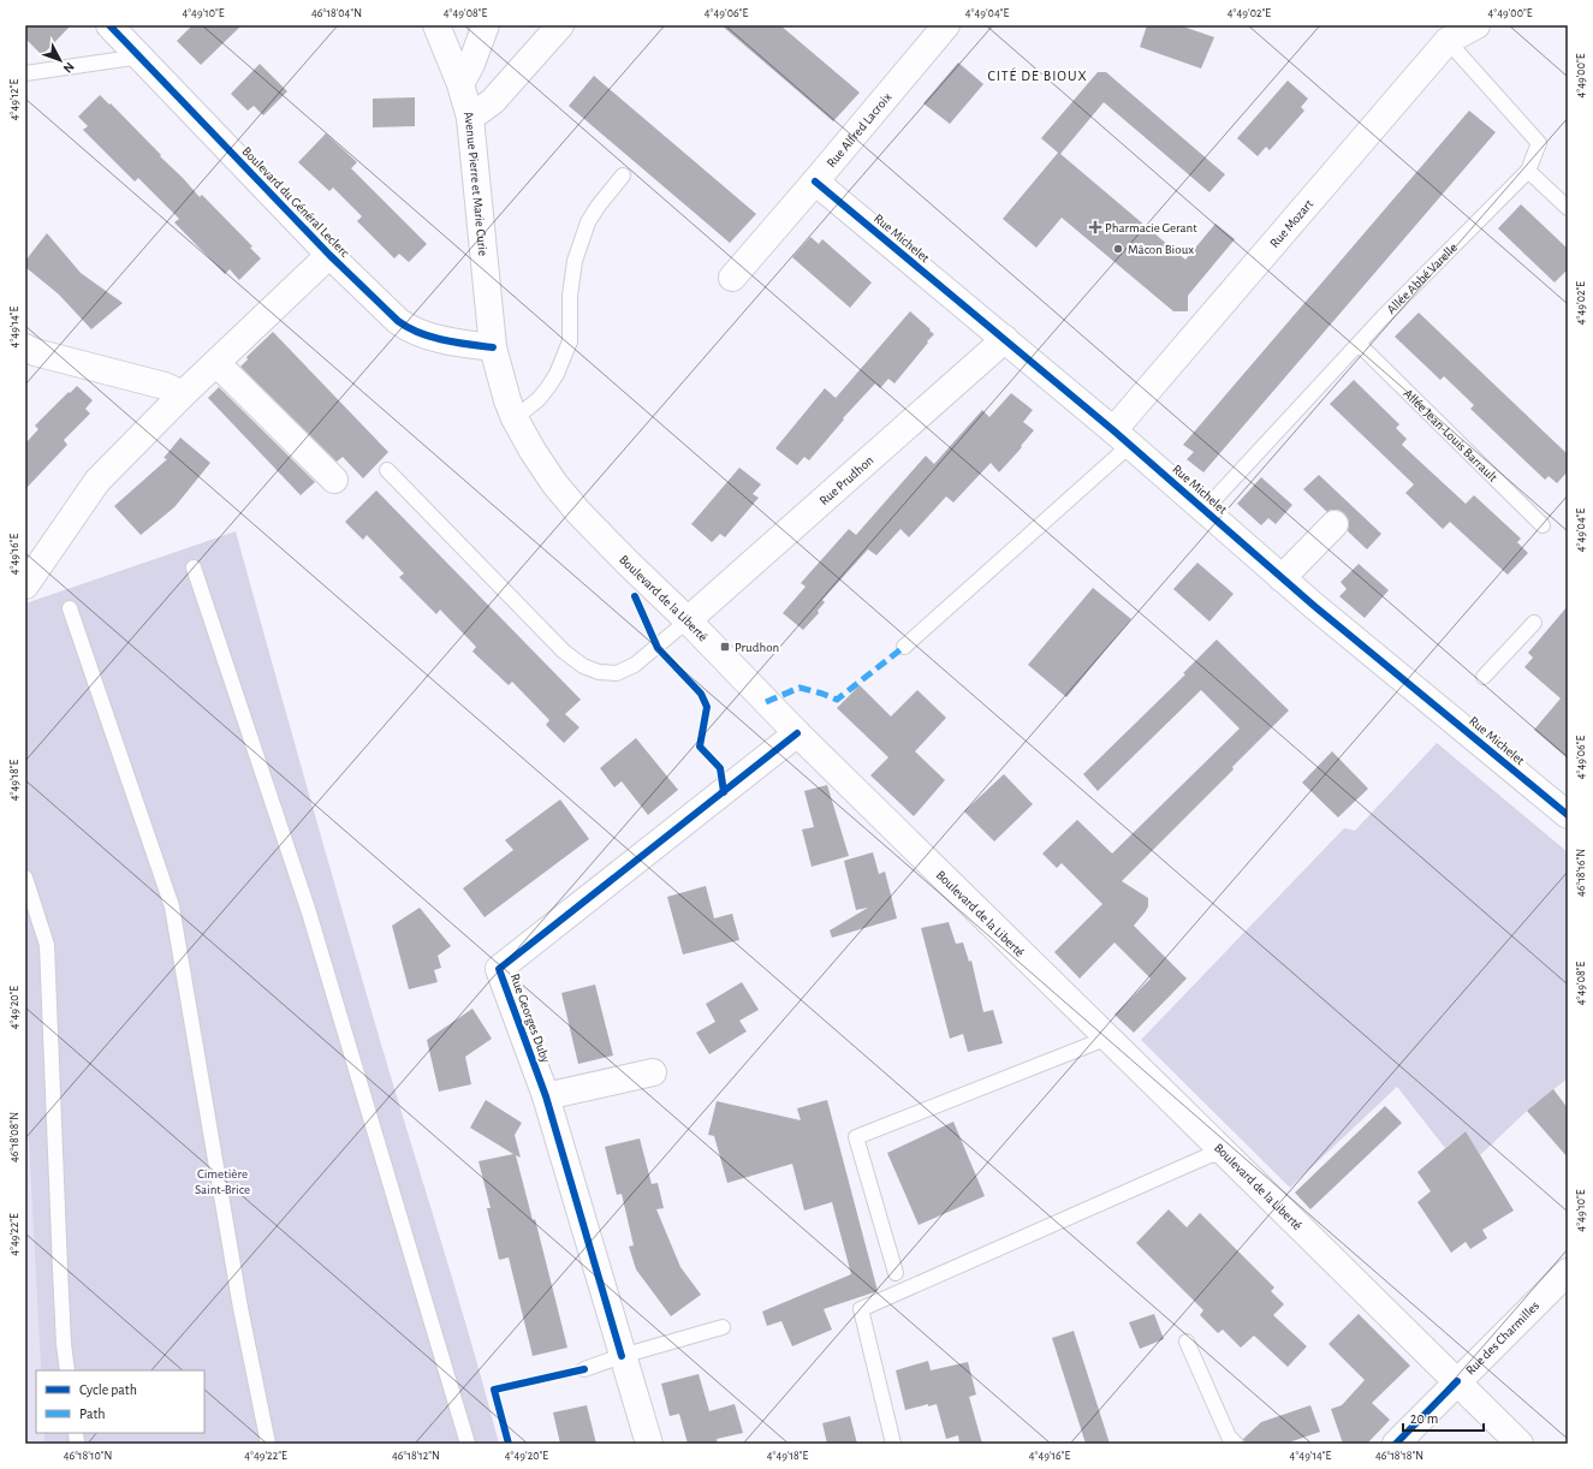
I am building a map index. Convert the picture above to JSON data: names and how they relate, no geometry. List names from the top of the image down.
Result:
{
  "streets": {
    "street": [
      "Rue Alfred Lacroix",
      "Avenue Pierre et Marie Curie",
      "Boulevard du Général Leclerc",
      "Rue Mozart",
      "Rue Michelet",
      "Rue Prudhon",
      "Boulevard de la Liberté",
      "Rue Georges Duby",
      "Rue des Charmilles"
    ],
    "lane": ["Allée Abbé Varelle", "Allée Jean-Louis Barrault"]
  },
  "crossings": [
    ["Rue Alfred Lacroix", "Rue Michelet"],
    ["Avenue Pierre et Marie Curie", "Boulevard du Général Leclerc"],
    ["Avenue Pierre et Marie Curie", "Boulevard de la Liberté"],
    ["Boulevard du Général Leclerc", "Boulevard de la Liberté"],
    ["Rue Mozart", "Rue Michelet"],
    ["Rue Mozart", "Allée Abbé Varelle"],
    ["Rue Michelet", "Allée Abbé Varelle"],
    ["Rue Michelet", "Rue Prudhon"],
    ["Allée Abbé Varelle", "Allée Jean-Louis Barrault"],
    ["Rue Prudhon", "Boulevard de la Liberté"],
    ["Boulevard de la Liberté", "Rue Georges Duby"],
    ["Boulevard de la Liberté", "Rue des Charmilles"]
  ],
  "districts": ["CITÉ DE BIOUX"],
  "parks": ["Cimetière Saint-Brice"],
  "places": {
    "health": ["Pharmacie Gerant"],
    "other": ["Mâcon Bioux"],
    "transit": ["Prudhon"]
  },
  "legend": ["Cycle path", "Path"],
  "scale_bar": "20 m",
  "north": "bottom right",
  "coordinates": [
    "4°49'10\"E",
    "46°18'04\"N",
    "4°49'08\"E",
    "4°49'06\"E",
    "4°49'04\"E",
    "4°49'02\"E",
    "4°49'00\"E",
    "4°49'12\"E",
    "4°49'14\"E",
    "4°49'16\"E",
    "4°49'18\"E",
    "46°18'16\"N",
    "4°49'20\"E",
    "46°18'08\"N",
    "4°49'22\"E",
    "46°18'10\"N",
    "46°18'12\"N",
    "46°18'18\"N"
  ]
}
